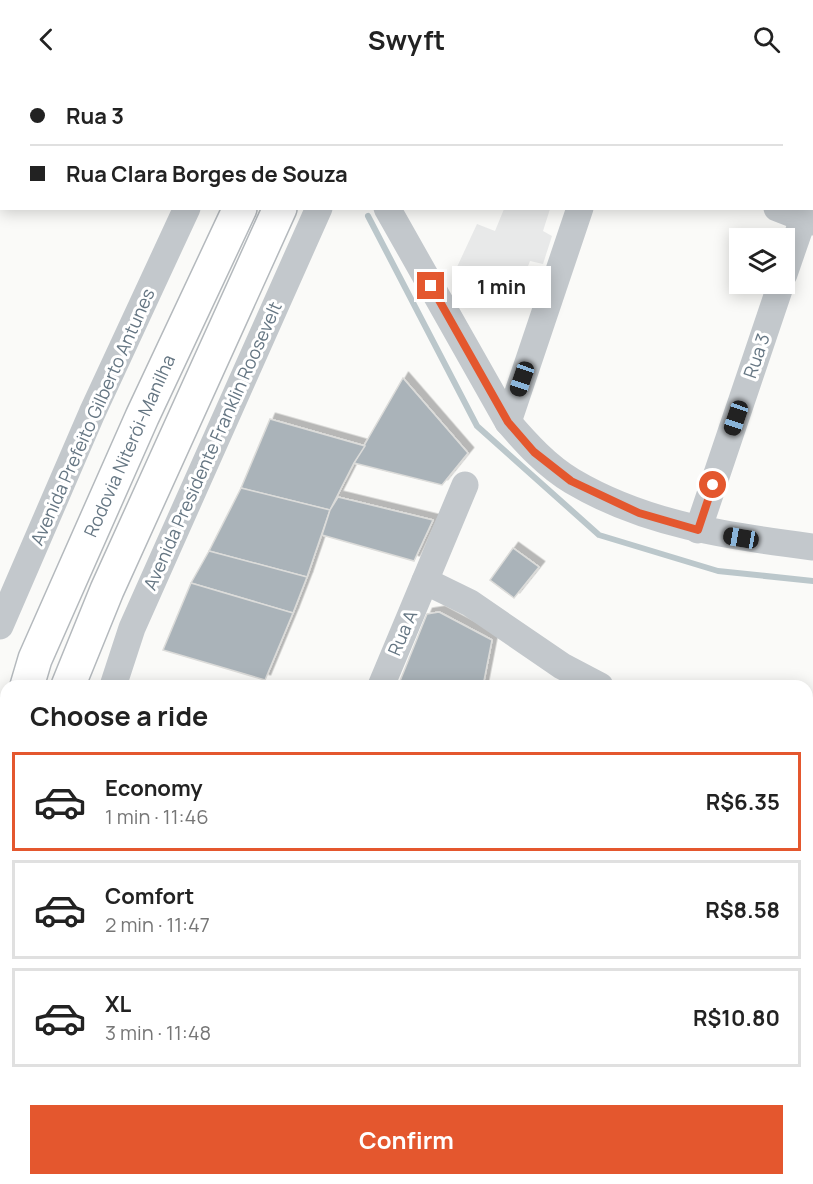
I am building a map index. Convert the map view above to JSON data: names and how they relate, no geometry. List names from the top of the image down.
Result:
{
  "streets": {
    "highway": ["Rodovia Niterói-Manilha"],
    "street": [
      "Rua 3",
      "Avenida Prefeito Gilberto Antunes",
      "Avenida Presidente Franklin Roosevelt",
      "Rua A"
    ]
  },
  "page": {
    "header": "Swyft",
    "banner": ["Rua 3", "Rua Clara Borges de Souza"],
    "bubble": "1 min",
    "heading": "Choose a ride",
    "list": [
      {
        "name": "Economy",
        "note": "1 min · 11:46",
        "value": "R$6.35"
      },
      {
        "name": "Comfort",
        "note": "2 min · 11:47",
        "value": "R$8.58"
      },
      {
        "name": "XL",
        "note": "3 min · 11:48",
        "value": "R$10.80"
      }
    ],
    "buttons": "Confirm"
  }
}
